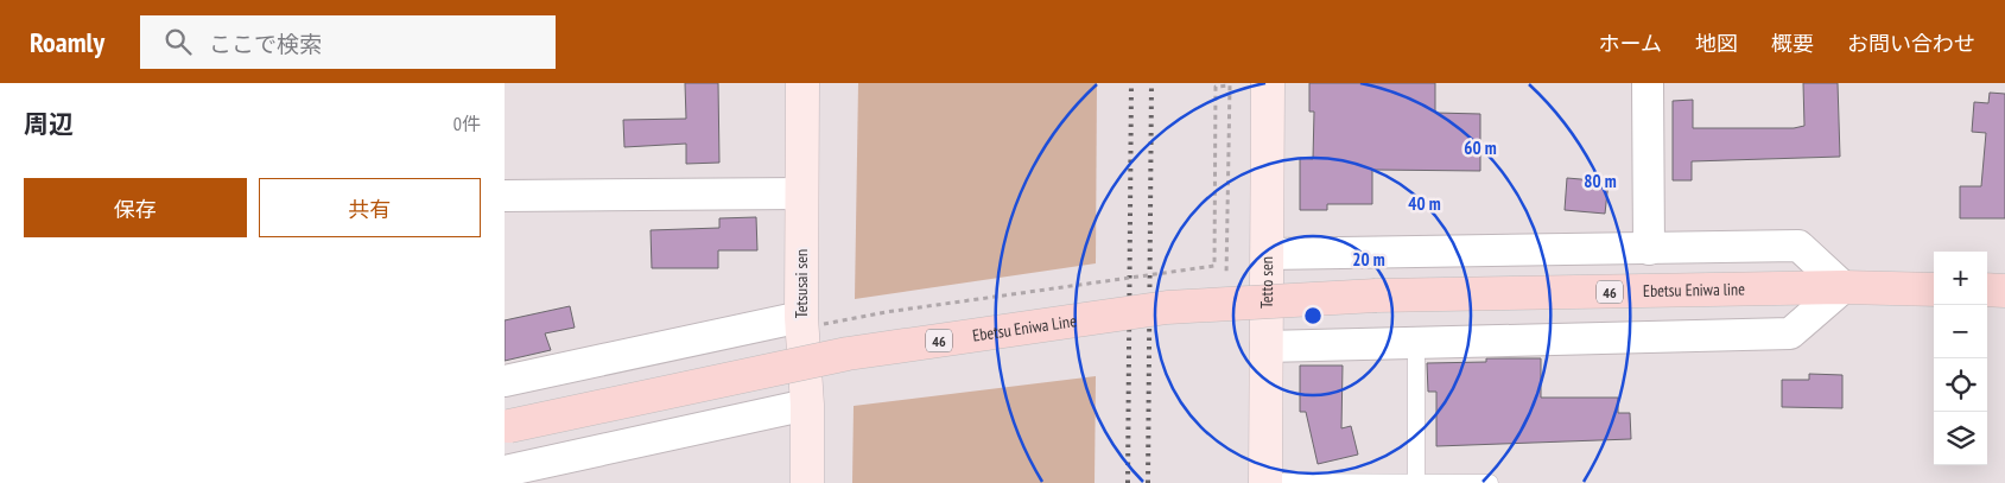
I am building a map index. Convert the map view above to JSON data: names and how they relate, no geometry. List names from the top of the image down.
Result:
{
  "streets": {
    "main road": ["Ebetsu Eniwa line", "46", "Ebetsu Eniwa Line"],
    "street": ["Tetsusai sen", "Tetto sen"]
  },
  "crossings": [
    ["Ebetsu Eniwa line", "Ebetsu Eniwa Line"]
  ],
  "page": {
    "header": "Roamly",
    "search": "ここで検索",
    "nav": [
      "ホーム",
      "地図",
      "概要",
      "お問い合わせ"
    ],
    "heading": ["周辺", "0件"],
    "buttons": ["保存", "共有"],
    "map_buttons": ["+", "−"]
  },
  "rings": [
    "60 m",
    "80 m",
    "40 m",
    "20 m"
  ]
}
